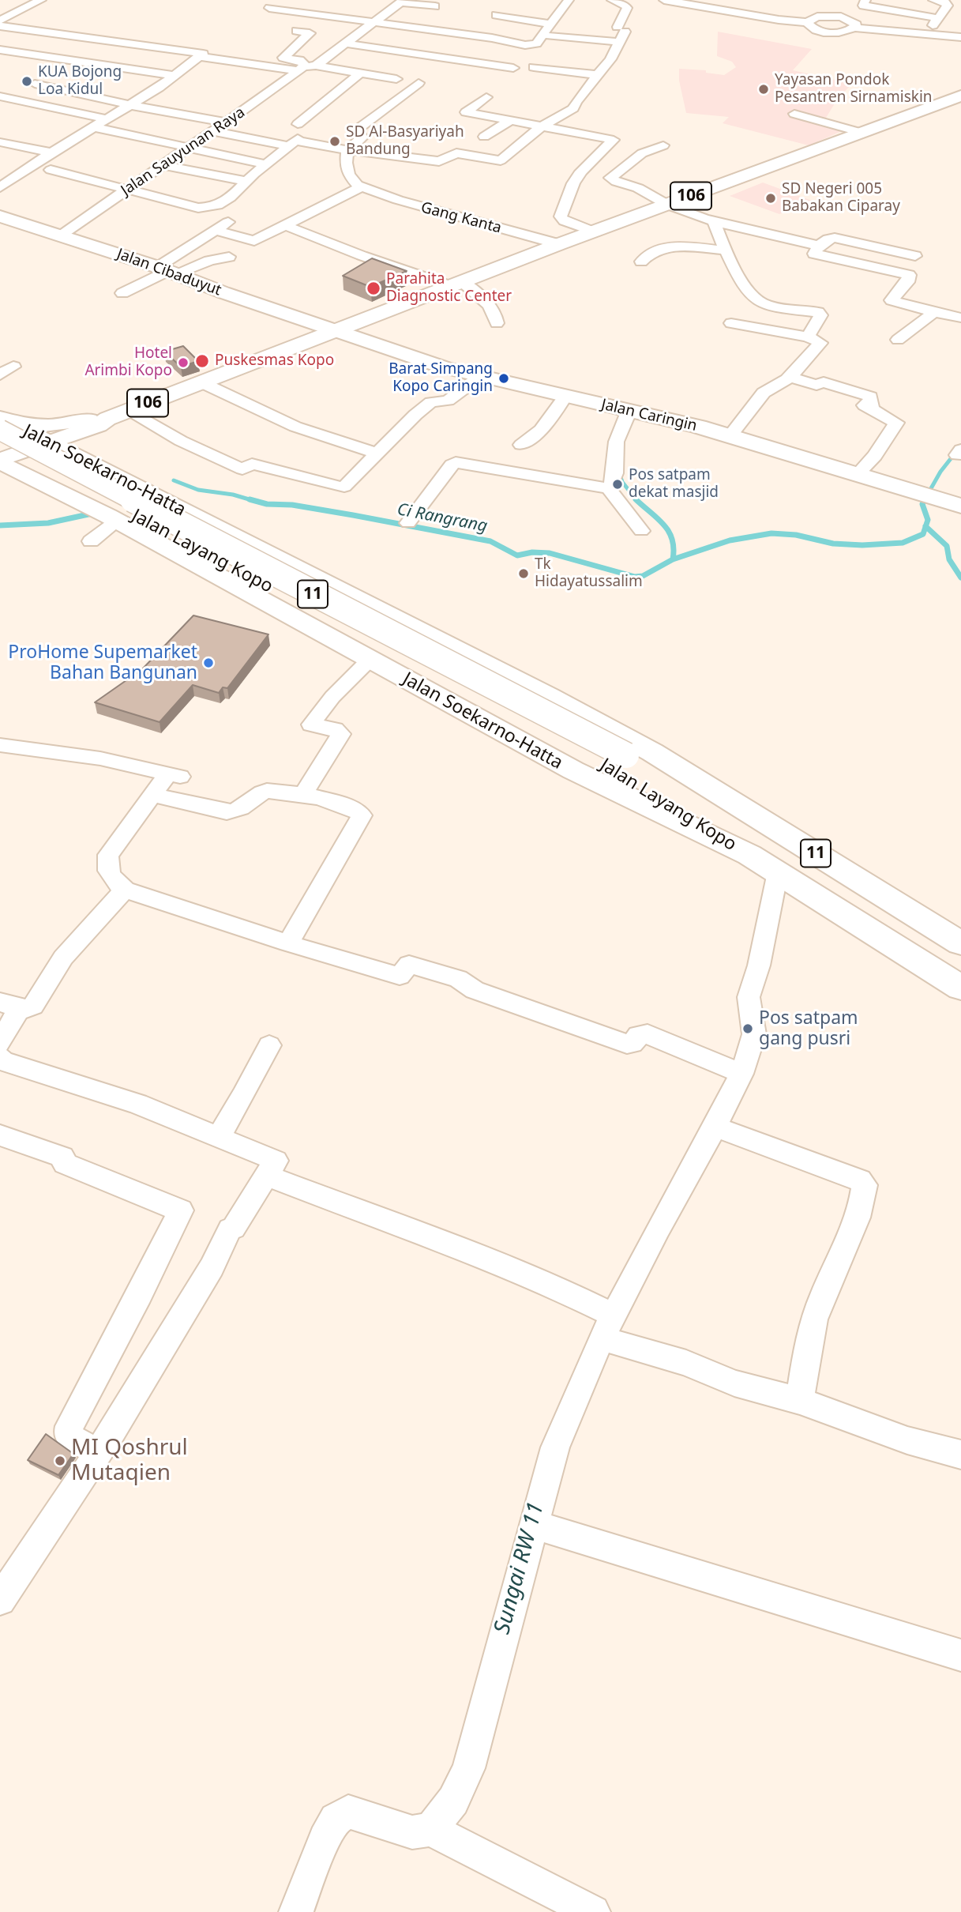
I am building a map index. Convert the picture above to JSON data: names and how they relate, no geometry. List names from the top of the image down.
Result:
{
  "streets": {
    "main road": [
      "106",
      "Jalan Cibaduyut",
      "Jalan Caringin",
      "Jalan Soekarno-Hatta",
      "Jalan Layang Kopo",
      "11"
    ],
    "street": ["Jalan Sauyunan Raya", "Gang Kanta"]
  },
  "crossings": [
    ["Jalan Sauyunan Raya", "Jalan Cibaduyut"],
    ["106", "Gang Kanta"],
    ["106", "Jalan Cibaduyut"],
    ["106", "Jalan Caringin"],
    ["106", "Jalan Soekarno-Hatta"],
    ["Jalan Cibaduyut", "Jalan Caringin"],
    ["Jalan Soekarno-Hatta", "Jalan Layang Kopo"]
  ],
  "water": ["Ci Rangrang", "Sungai RW 11"],
  "places": [
    "KUA Bojong Loa Kidul",
    "Yayasan Pondok Pesantren Sirnamiskin",
    "SD Al-Basyariyah Bandung",
    "SD Negeri 005 Babakan Ciparay",
    "Parahita Diagnostic Center",
    "Puskesmas Kopo",
    "Hotel Arimbi Kopo",
    "Barat Simpang Kopo Caringin",
    "Pos satpam dekat masjid",
    "Tk Hidayatussalim",
    "ProHome Supemarket Bahan Bangunan",
    "Pos satpam gang pusri",
    "MI Qoshrul Mutaqien"
  ]
}
